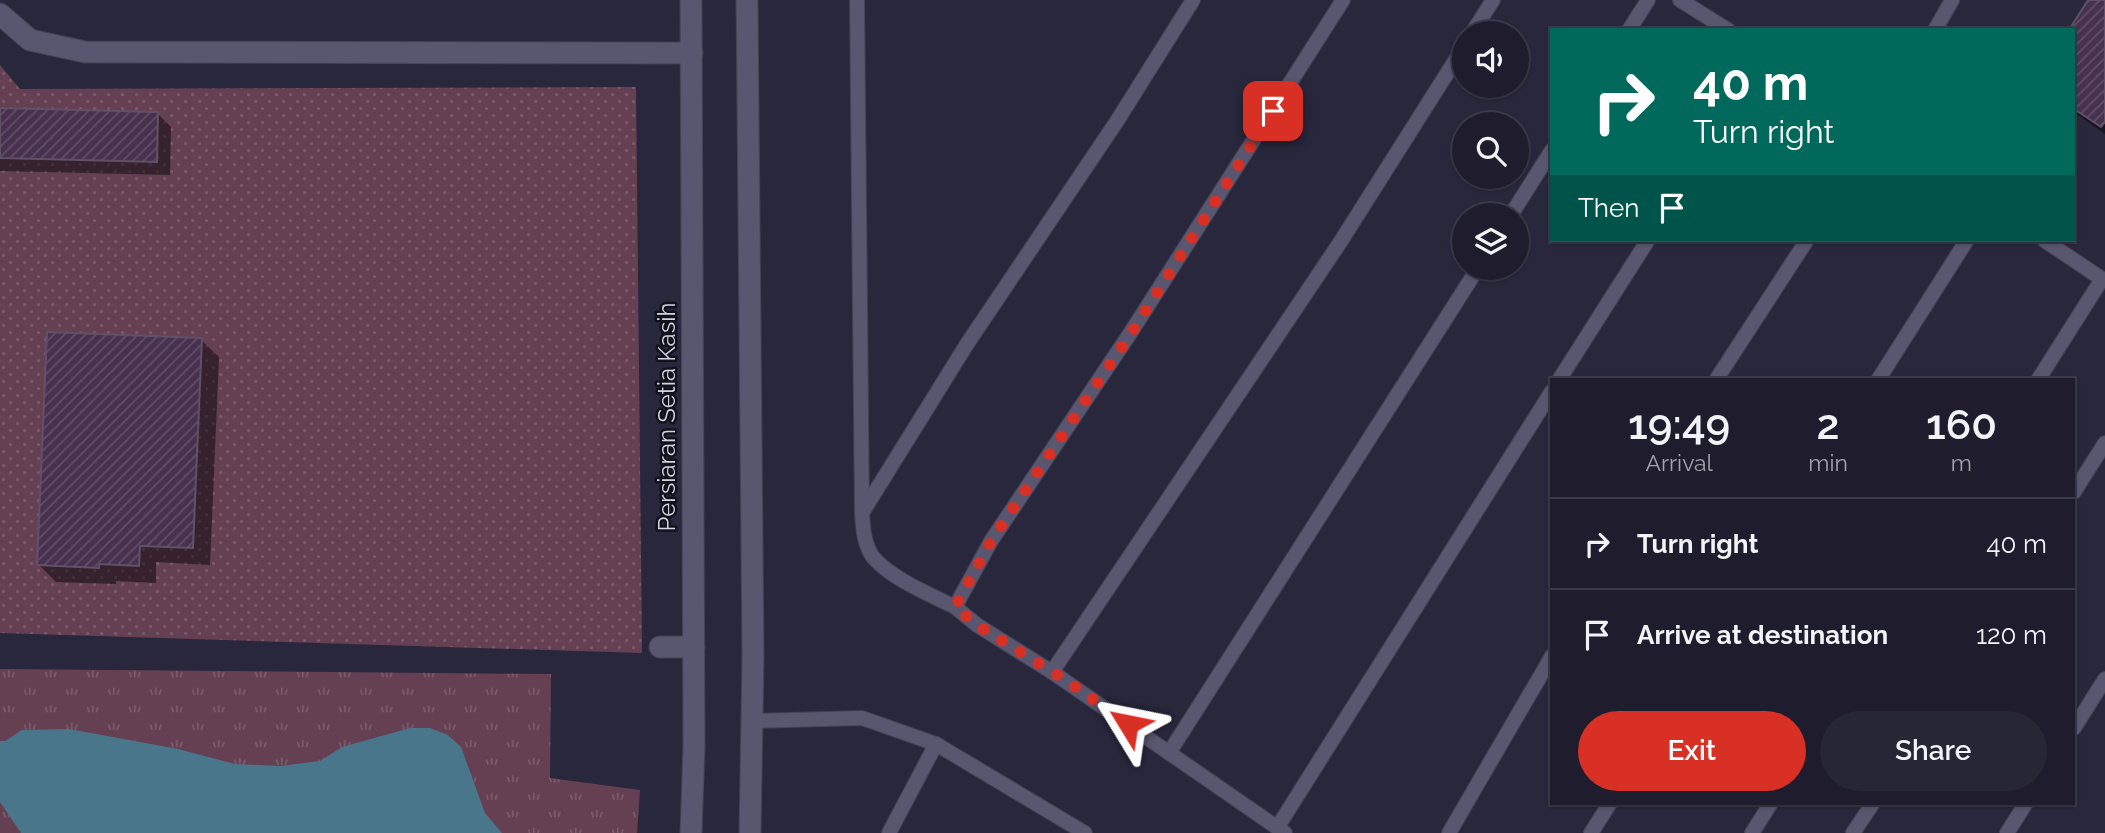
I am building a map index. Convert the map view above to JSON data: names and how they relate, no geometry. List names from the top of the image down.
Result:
{
  "streets": {
    "street": ["Persiaran Setia Kasih"]
  },
  "page": {
    "turn": ["40 m", "Turn right"],
    "then": "Then",
    "eta": [
      "19:49",
      "Arrival",
      "2",
      "min",
      "160",
      "m"
    ],
    "list": [
      {
        "name": "Turn right",
        "value": "40 m"
      },
      {
        "name": "Arrive at destination",
        "value": "120 m"
      }
    ],
    "buttons": ["Exit", "Share"]
  }
}
